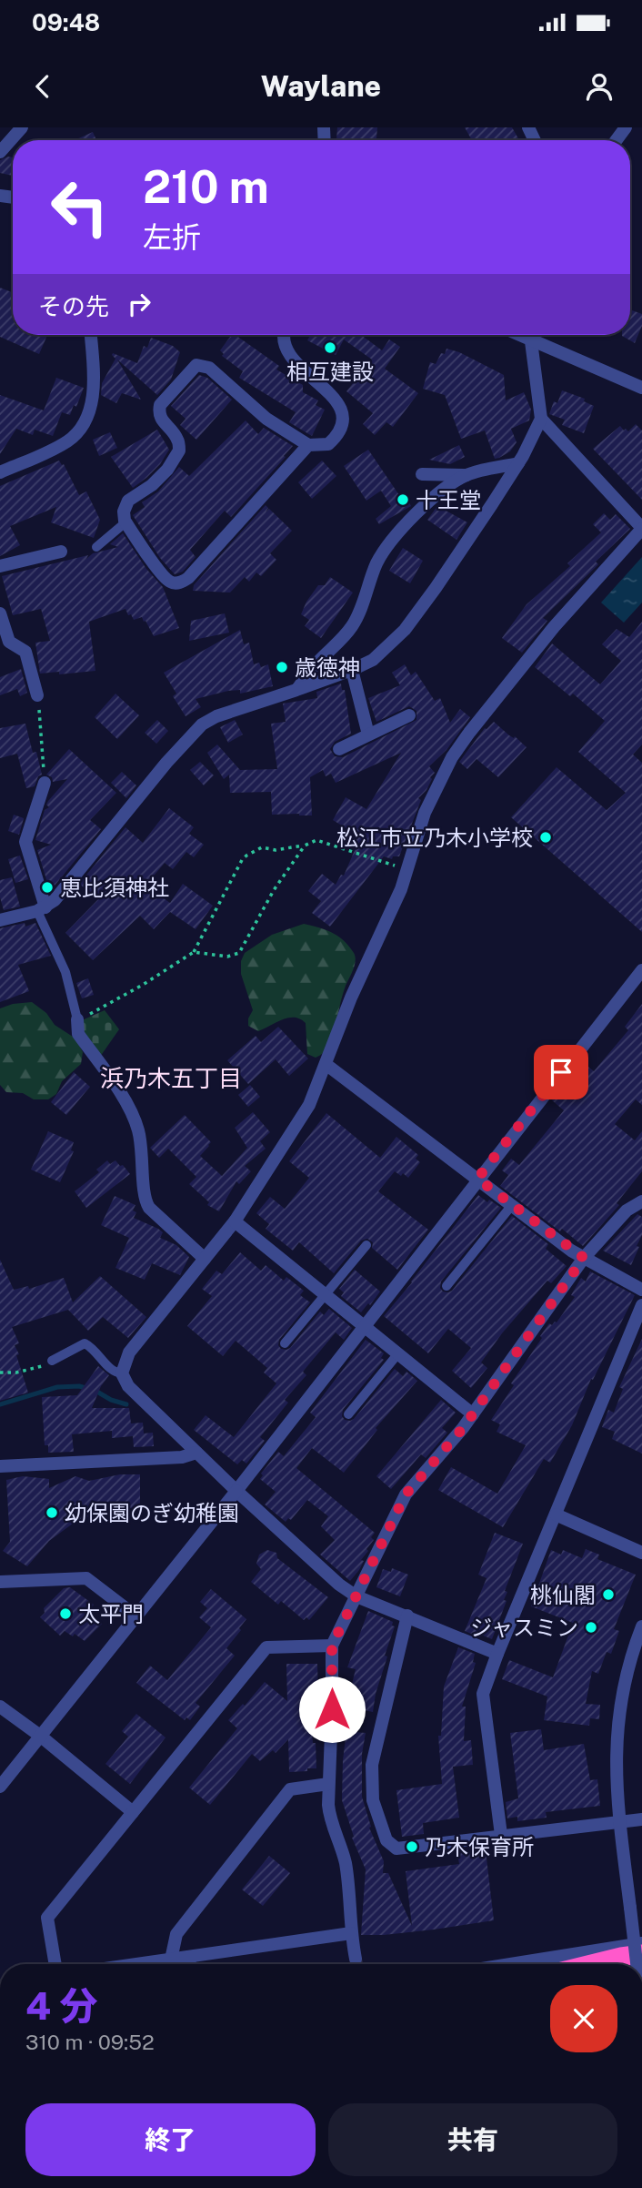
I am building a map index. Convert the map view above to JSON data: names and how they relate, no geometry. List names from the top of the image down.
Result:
{
  "districts": ["浜乃木五丁目"],
  "places": [
    "相互建設",
    "十王堂",
    "歳徳神",
    "松江市立乃木小学校",
    "恵比須神社",
    "幼保園のぎ幼稚園",
    "桃仙閣",
    "太平門",
    "ジャスミン",
    "乃木保育所"
  ],
  "page": {
    "status": "09:48",
    "header": "Waylane",
    "turn": ["210 m", "左折"],
    "then": "その先",
    "heading": ["4 分", "310 m · 09:52"],
    "buttons": ["終了", "共有"]
  }
}
